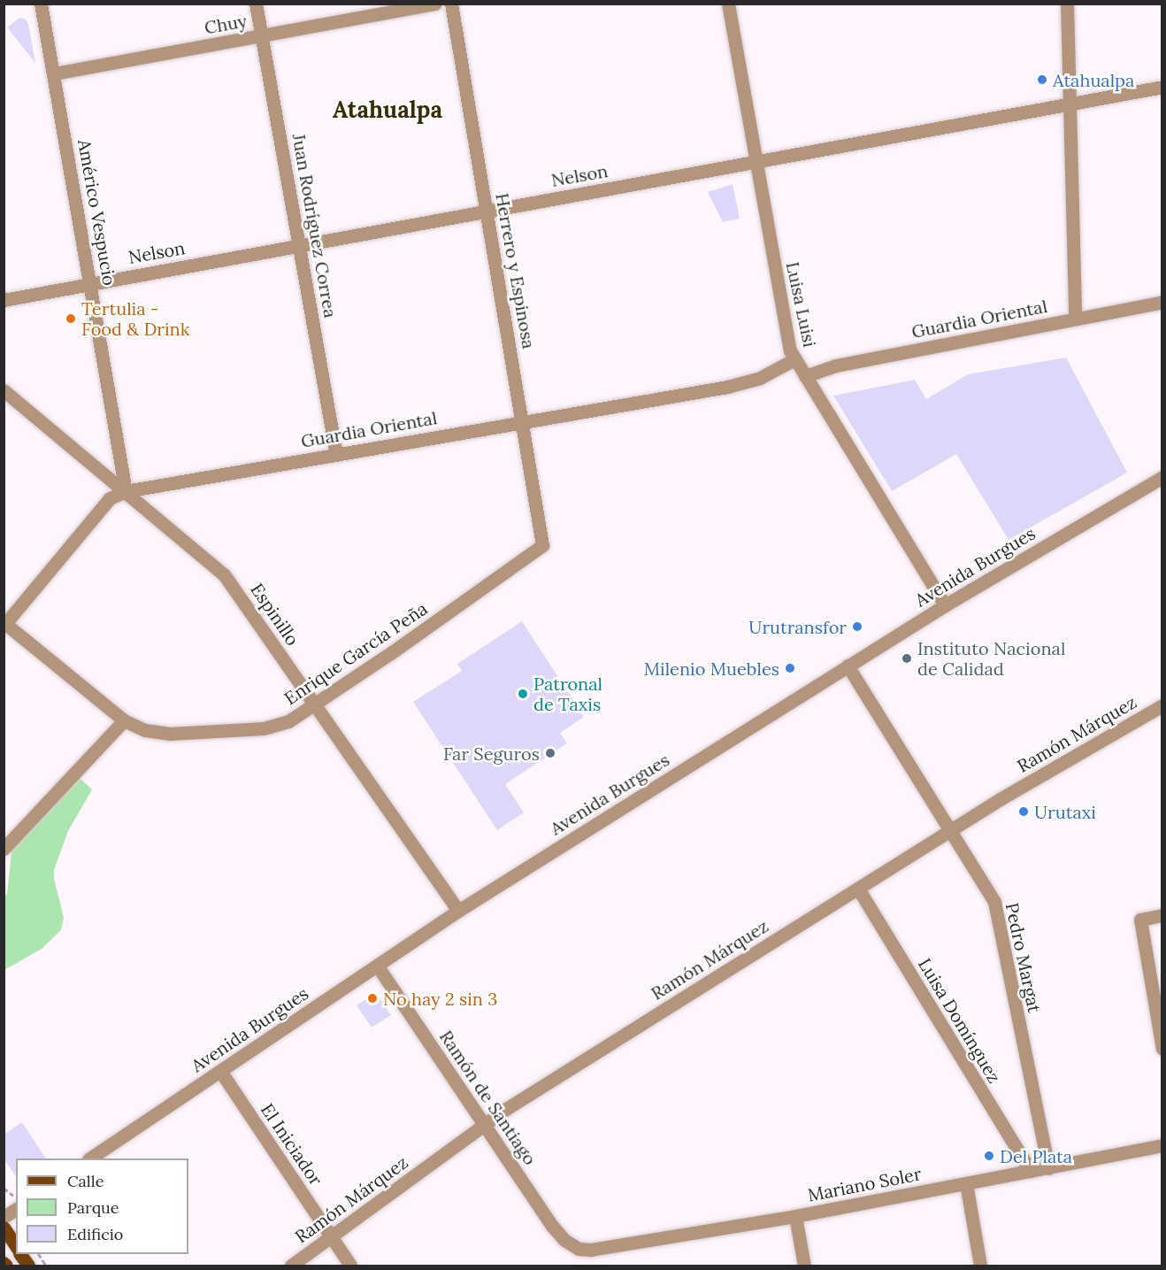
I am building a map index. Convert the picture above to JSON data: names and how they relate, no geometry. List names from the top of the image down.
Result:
{
  "streets": {
    "street": [
      "Chuy",
      "Nelson",
      "Américo Vespucio",
      "Juan Rodríguez Correa",
      "Herrero y Espinosa",
      "Luisa Luisi",
      "Guardia Oriental",
      "Avenida Burgues",
      "Espinillo",
      "Enrique García Peña",
      "Ramón Márquez",
      "Pedro Margat",
      "Luisa Domínguez",
      "Ramón de Santiago",
      "El Iniciador",
      "Mariano Soler"
    ]
  },
  "crossings": [
    ["Chuy", "Américo Vespucio"],
    ["Chuy", "Juan Rodríguez Correa"],
    ["Nelson", "Américo Vespucio"],
    ["Nelson", "Juan Rodríguez Correa"],
    ["Nelson", "Herrero y Espinosa"],
    ["Nelson", "Luisa Luisi"],
    ["Américo Vespucio", "Guardia Oriental"],
    ["Américo Vespucio", "Espinillo"],
    ["Juan Rodríguez Correa", "Guardia Oriental"],
    ["Herrero y Espinosa", "Guardia Oriental"],
    ["Herrero y Espinosa", "Enrique García Peña"],
    ["Luisa Luisi", "Guardia Oriental"],
    ["Luisa Luisi", "Avenida Burgues"],
    ["Guardia Oriental", "Espinillo"],
    ["Guardia Oriental", "Enrique García Peña"],
    ["Avenida Burgues", "Espinillo"],
    ["Avenida Burgues", "Pedro Margat"],
    ["Avenida Burgues", "Ramón de Santiago"],
    ["Avenida Burgues", "El Iniciador"],
    ["Espinillo", "Enrique García Peña"],
    ["Ramón Márquez", "Pedro Margat"],
    ["Ramón Márquez", "Luisa Domínguez"],
    ["Ramón Márquez", "Ramón de Santiago"],
    ["Ramón Márquez", "El Iniciador"],
    ["Pedro Margat", "Mariano Soler"],
    ["Luisa Domínguez", "Mariano Soler"],
    ["Ramón de Santiago", "Mariano Soler"]
  ],
  "districts": ["Atahualpa"],
  "places": [
    "Atahualpa",
    "Tertulia - Food & Drink",
    "Urutransfor",
    "Instituto Nacional de Calidad",
    "Milenio Muebles",
    "Patronal de Taxis",
    "Far Seguros",
    "Urutaxi",
    "No hay 2 sin 3",
    "Del Plata"
  ],
  "legend": ["Calle", "Parque", "Edificio"]
}
